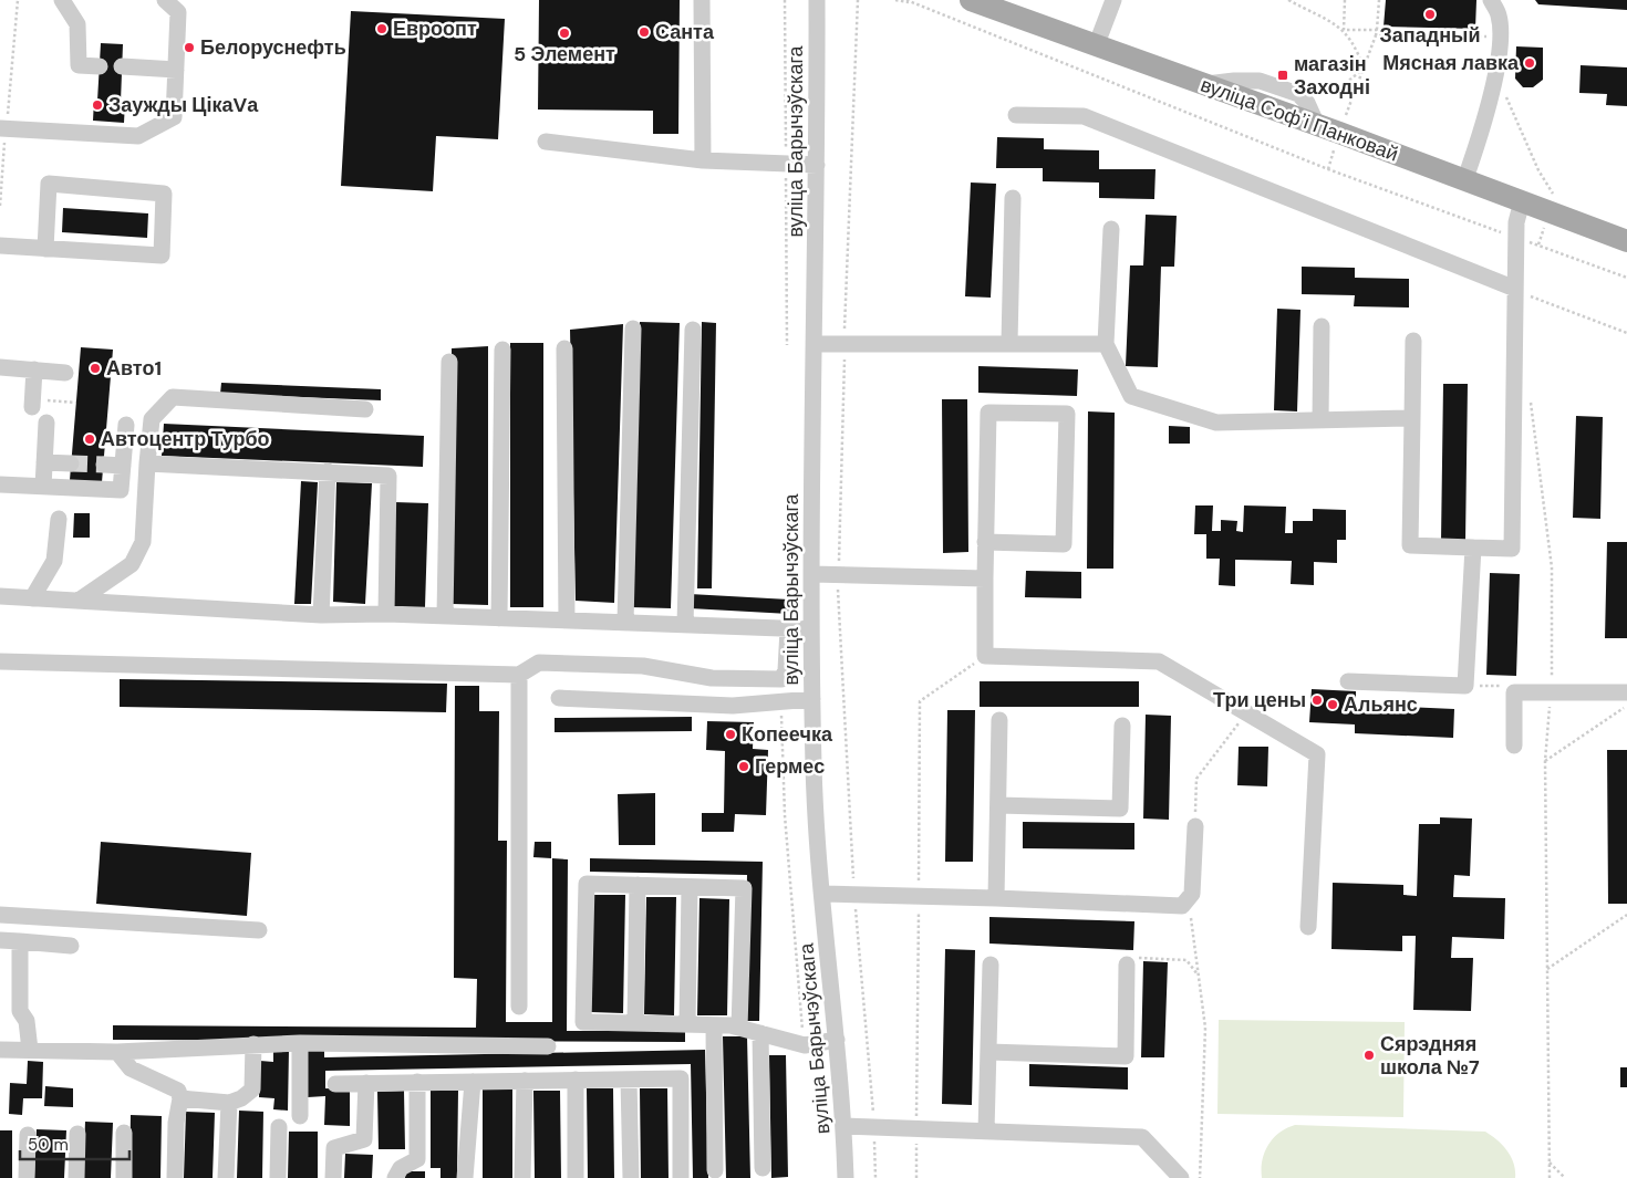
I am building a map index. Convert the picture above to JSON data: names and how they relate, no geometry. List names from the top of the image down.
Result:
{
  "streets": {
    "main road": ["вуліца Софʼі Панковай"],
    "street": ["вуліца Барычэўскага"]
  },
  "places": {
    "other": [
      "Западный",
      "Евроопт",
      "Санта",
      "5 Элемент",
      "Белоруснефть",
      "Мясная лавка",
      "Заужды ЦікаVа",
      "Авто1",
      "Автоцентр Турбо",
      "Три цены",
      "Альянс",
      "Копеечка",
      "Гермес",
      "Сярэдняя школа №7"
    ],
    "transit": ["магазін Заходні"]
  },
  "scale_bar": "50 m"
}
